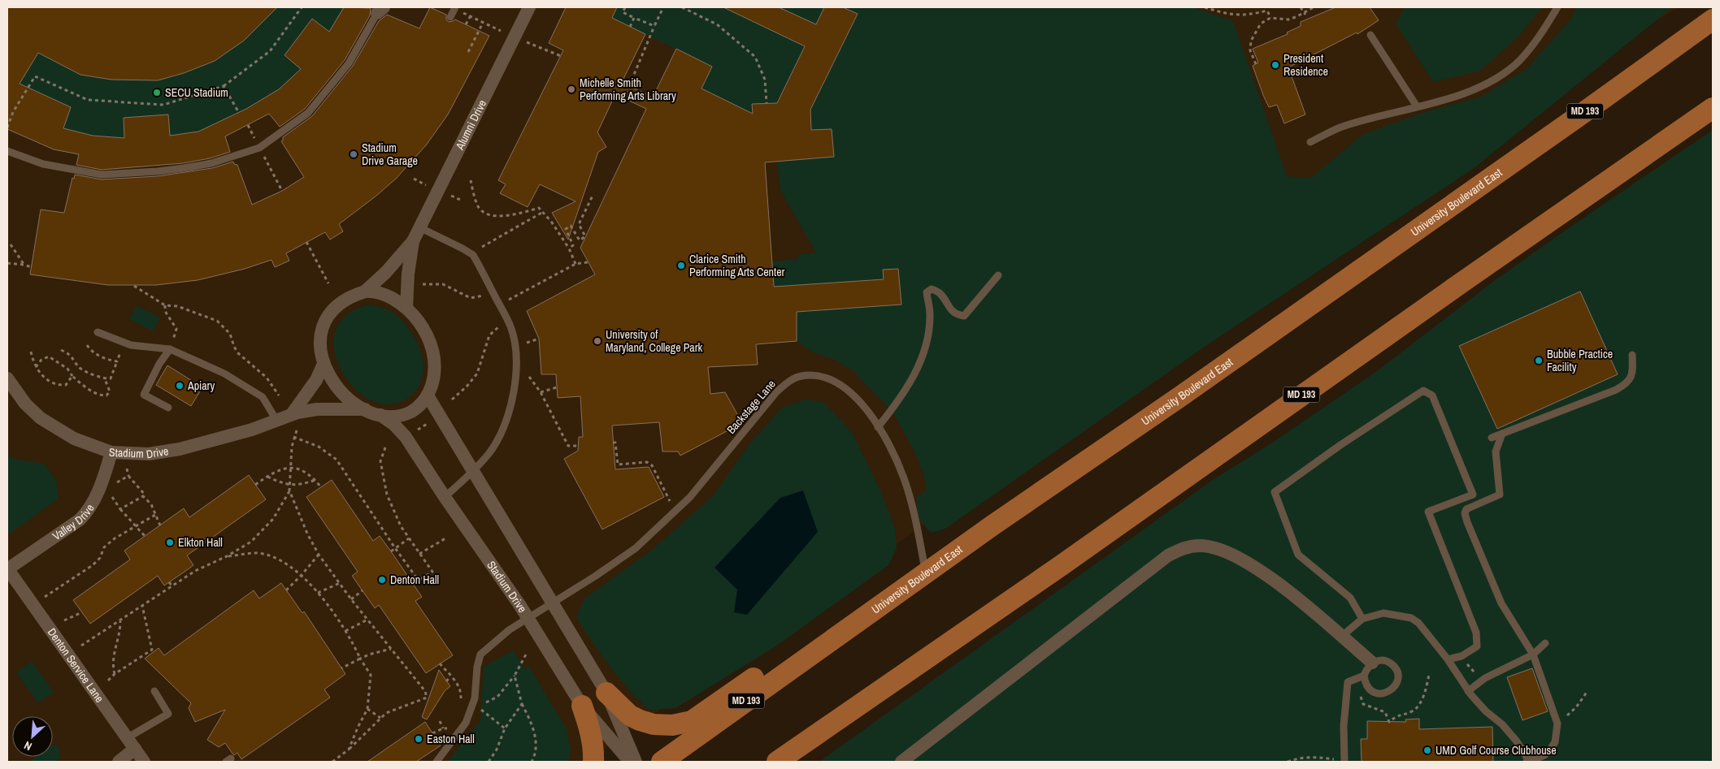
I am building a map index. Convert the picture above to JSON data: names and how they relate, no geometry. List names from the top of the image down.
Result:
{
  "streets": {
    "main road": ["MD 193", "University Boulevard East"],
    "street": [
      "Alumni Drive",
      "Stadium Drive",
      "Valley Drive",
      "Denton Service Lane"
    ],
    "lane": ["Backstage Lane"]
  },
  "crossings": [
    ["University Boulevard East", "Backstage Lane"],
    ["Backstage Lane", "Stadium Drive"],
    ["Stadium Drive", "Valley Drive"],
    ["Valley Drive", "Denton Service Lane"]
  ],
  "places": [
    "President Residence",
    "Michelle Smith Performing Arts Library",
    "SECU Stadium",
    "Stadium Drive Garage",
    "Clarice Smith Performing Arts Center",
    "University of Maryland, College Park",
    "Bubble Practice Facility",
    "Apiary",
    "Elkton Hall",
    "Denton Hall",
    "Easton Hall",
    "UMD Golf Course Clubhouse"
  ],
  "north": "bottom left"
}
